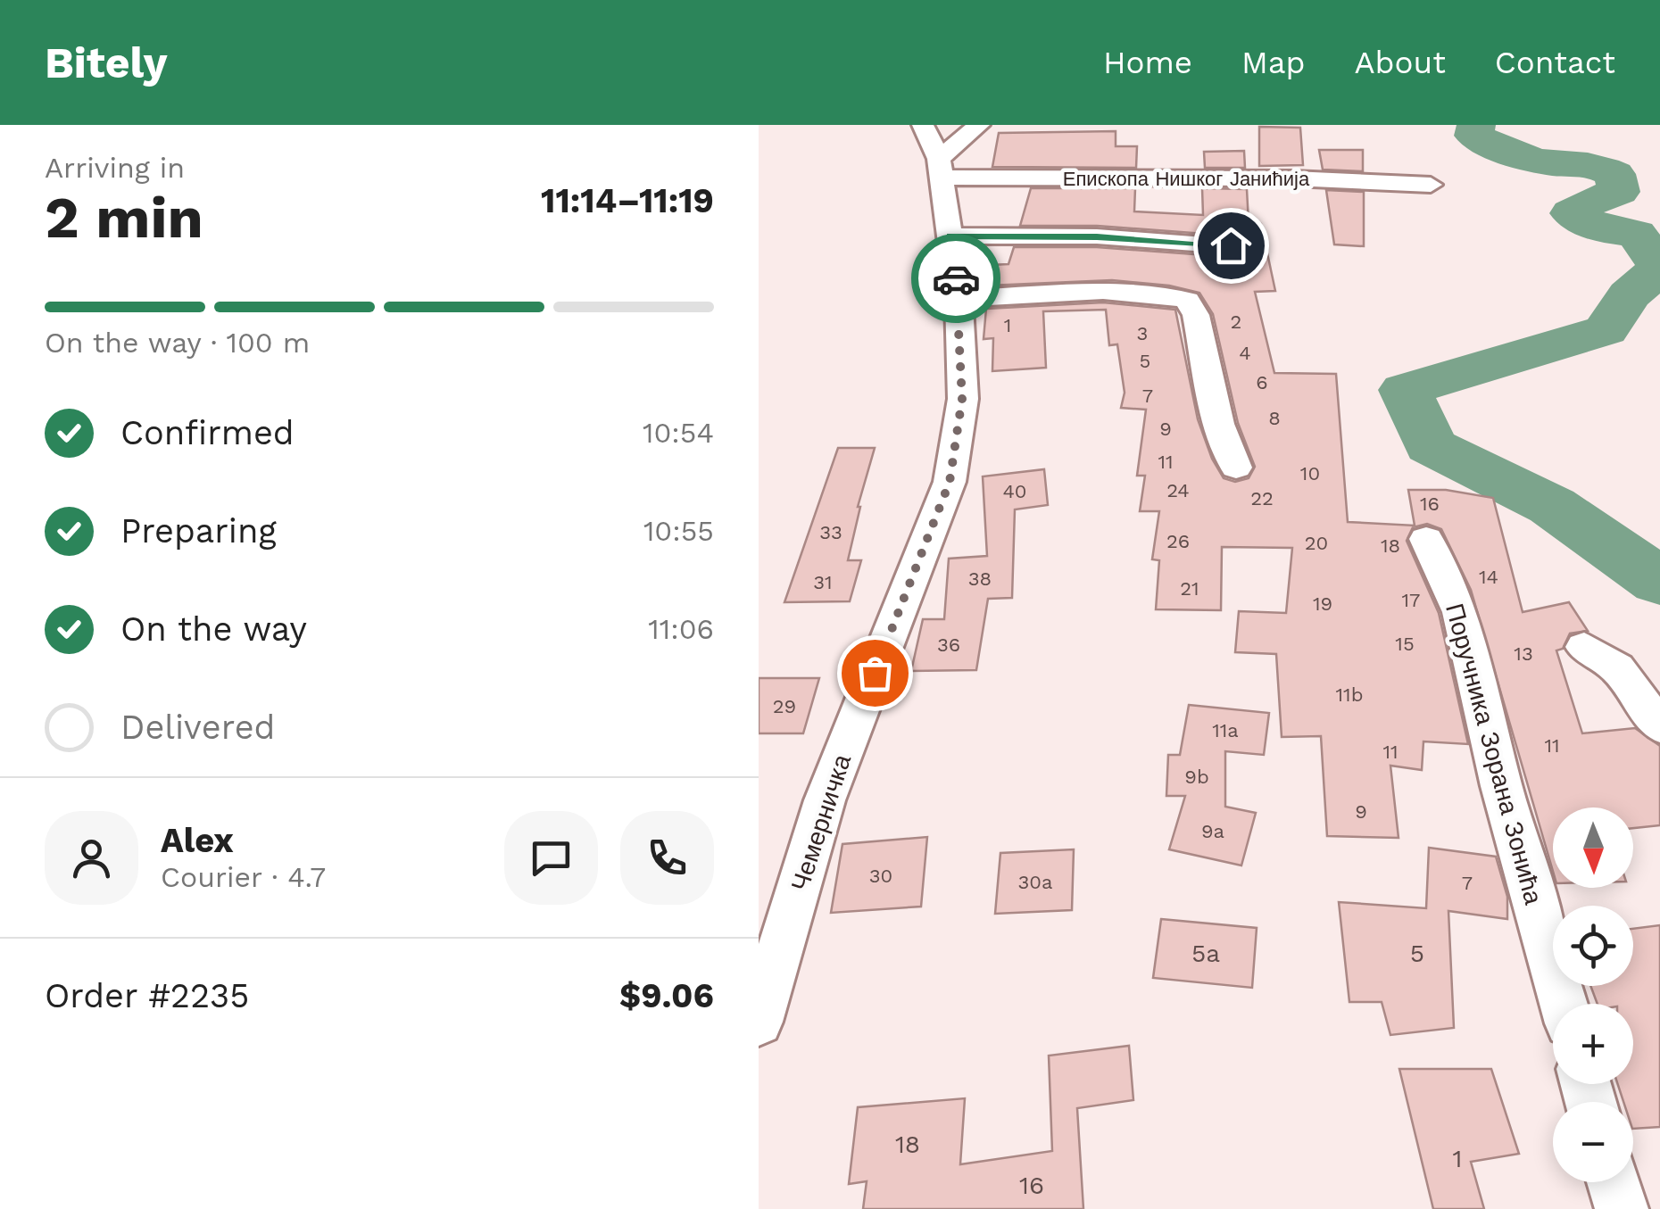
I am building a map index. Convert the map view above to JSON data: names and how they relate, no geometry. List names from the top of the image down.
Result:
{
  "streets": {
    "street": ["Епископа Нишког Јанићија", "Поручника Зорана Зонића", "Чемерничка"]
  },
  "crossings": [
    ["Епископа Нишког Јанићија", "Чемерничка"]
  ],
  "house_numbers": [
    "2",
    "1",
    "3",
    "4",
    "5",
    "6",
    "7",
    "8",
    "9",
    "11",
    "10",
    "24",
    "40",
    "22",
    "16",
    "33",
    "26",
    "20",
    "18",
    "14",
    "38",
    "31",
    "21",
    "17",
    "19",
    "15",
    "36",
    "13",
    "11b",
    "29",
    "11a",
    "11",
    "11",
    "9b",
    "9",
    "9a",
    "30",
    "30a",
    "7",
    "5a",
    "5",
    "18",
    "1",
    "16"
  ],
  "north": "bottom",
  "page": {
    "header": "Bitely",
    "nav": [
      "Home",
      "Map",
      "About",
      "Contact"
    ],
    "heading": ["2 min", "Arriving in", "11:14–11:19"],
    "panel": [
      "Alex",
      "Courier · 4.7",
      "Order #2235",
      "$9.06"
    ],
    "bar": "On the way · 100 m",
    "list": [
      ["Confirmed", "10:54"],
      ["Preparing", "10:55"],
      ["On the way", "11:06"],
      "Delivered"
    ],
    "map_buttons": ["+", "−"]
  }
}
